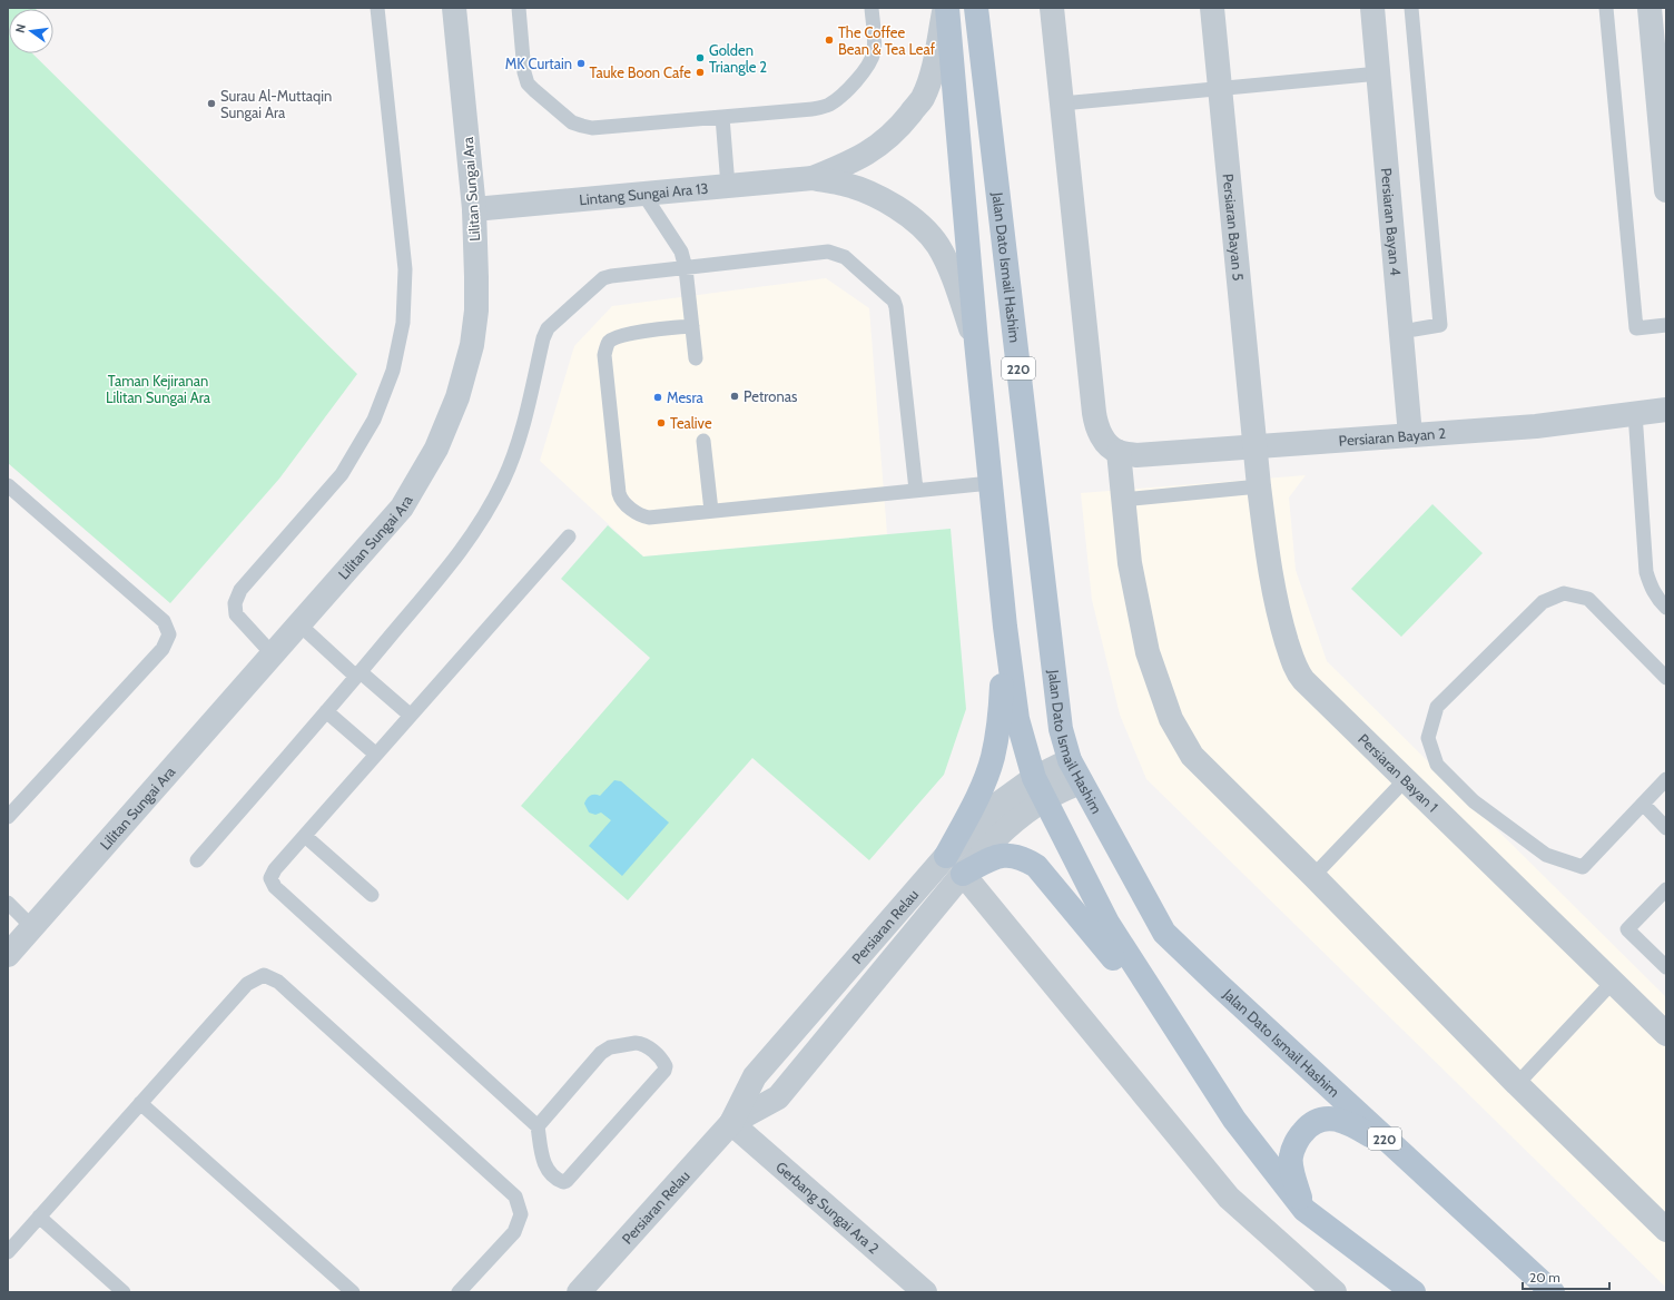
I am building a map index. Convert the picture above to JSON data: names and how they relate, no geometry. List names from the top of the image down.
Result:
{
  "streets": {
    "main road": ["Jalan Dato Ismail Hashim", "220"],
    "street": [
      "Lilitan Sungai Ara",
      "Lintang Sungai Ara 13",
      "Persiaran Bayan 4",
      "Persiaran Bayan 5",
      "Persiaran Bayan 2",
      "Persiaran Bayan 1",
      "Persiaran Relau",
      "Gerbang Sungai Ara 2"
    ]
  },
  "crossings": [
    ["Lilitan Sungai Ara", "Lintang Sungai Ara 13"],
    ["Persiaran Bayan 4", "Persiaran Bayan 2"],
    ["Persiaran Bayan 5", "Persiaran Bayan 2"],
    ["Persiaran Bayan 5", "Persiaran Bayan 1"],
    ["Jalan Dato Ismail Hashim", "Persiaran Relau"],
    ["Persiaran Bayan 2", "Persiaran Bayan 1"],
    ["Persiaran Relau", "Gerbang Sungai Ara 2"]
  ],
  "parks": ["Taman Kejiranan Lilitan Sungai Ara"],
  "places": [
    "The Coffee Bean & Tea Leaf",
    "Golden Triangle 2",
    "MK Curtain",
    "Tauke Boon Cafe",
    "Surau Al-Muttaqin Sungai Ara",
    "Petronas",
    "Mesra",
    "Tealive"
  ],
  "scale_bar": "20 m",
  "north": "left"
}
